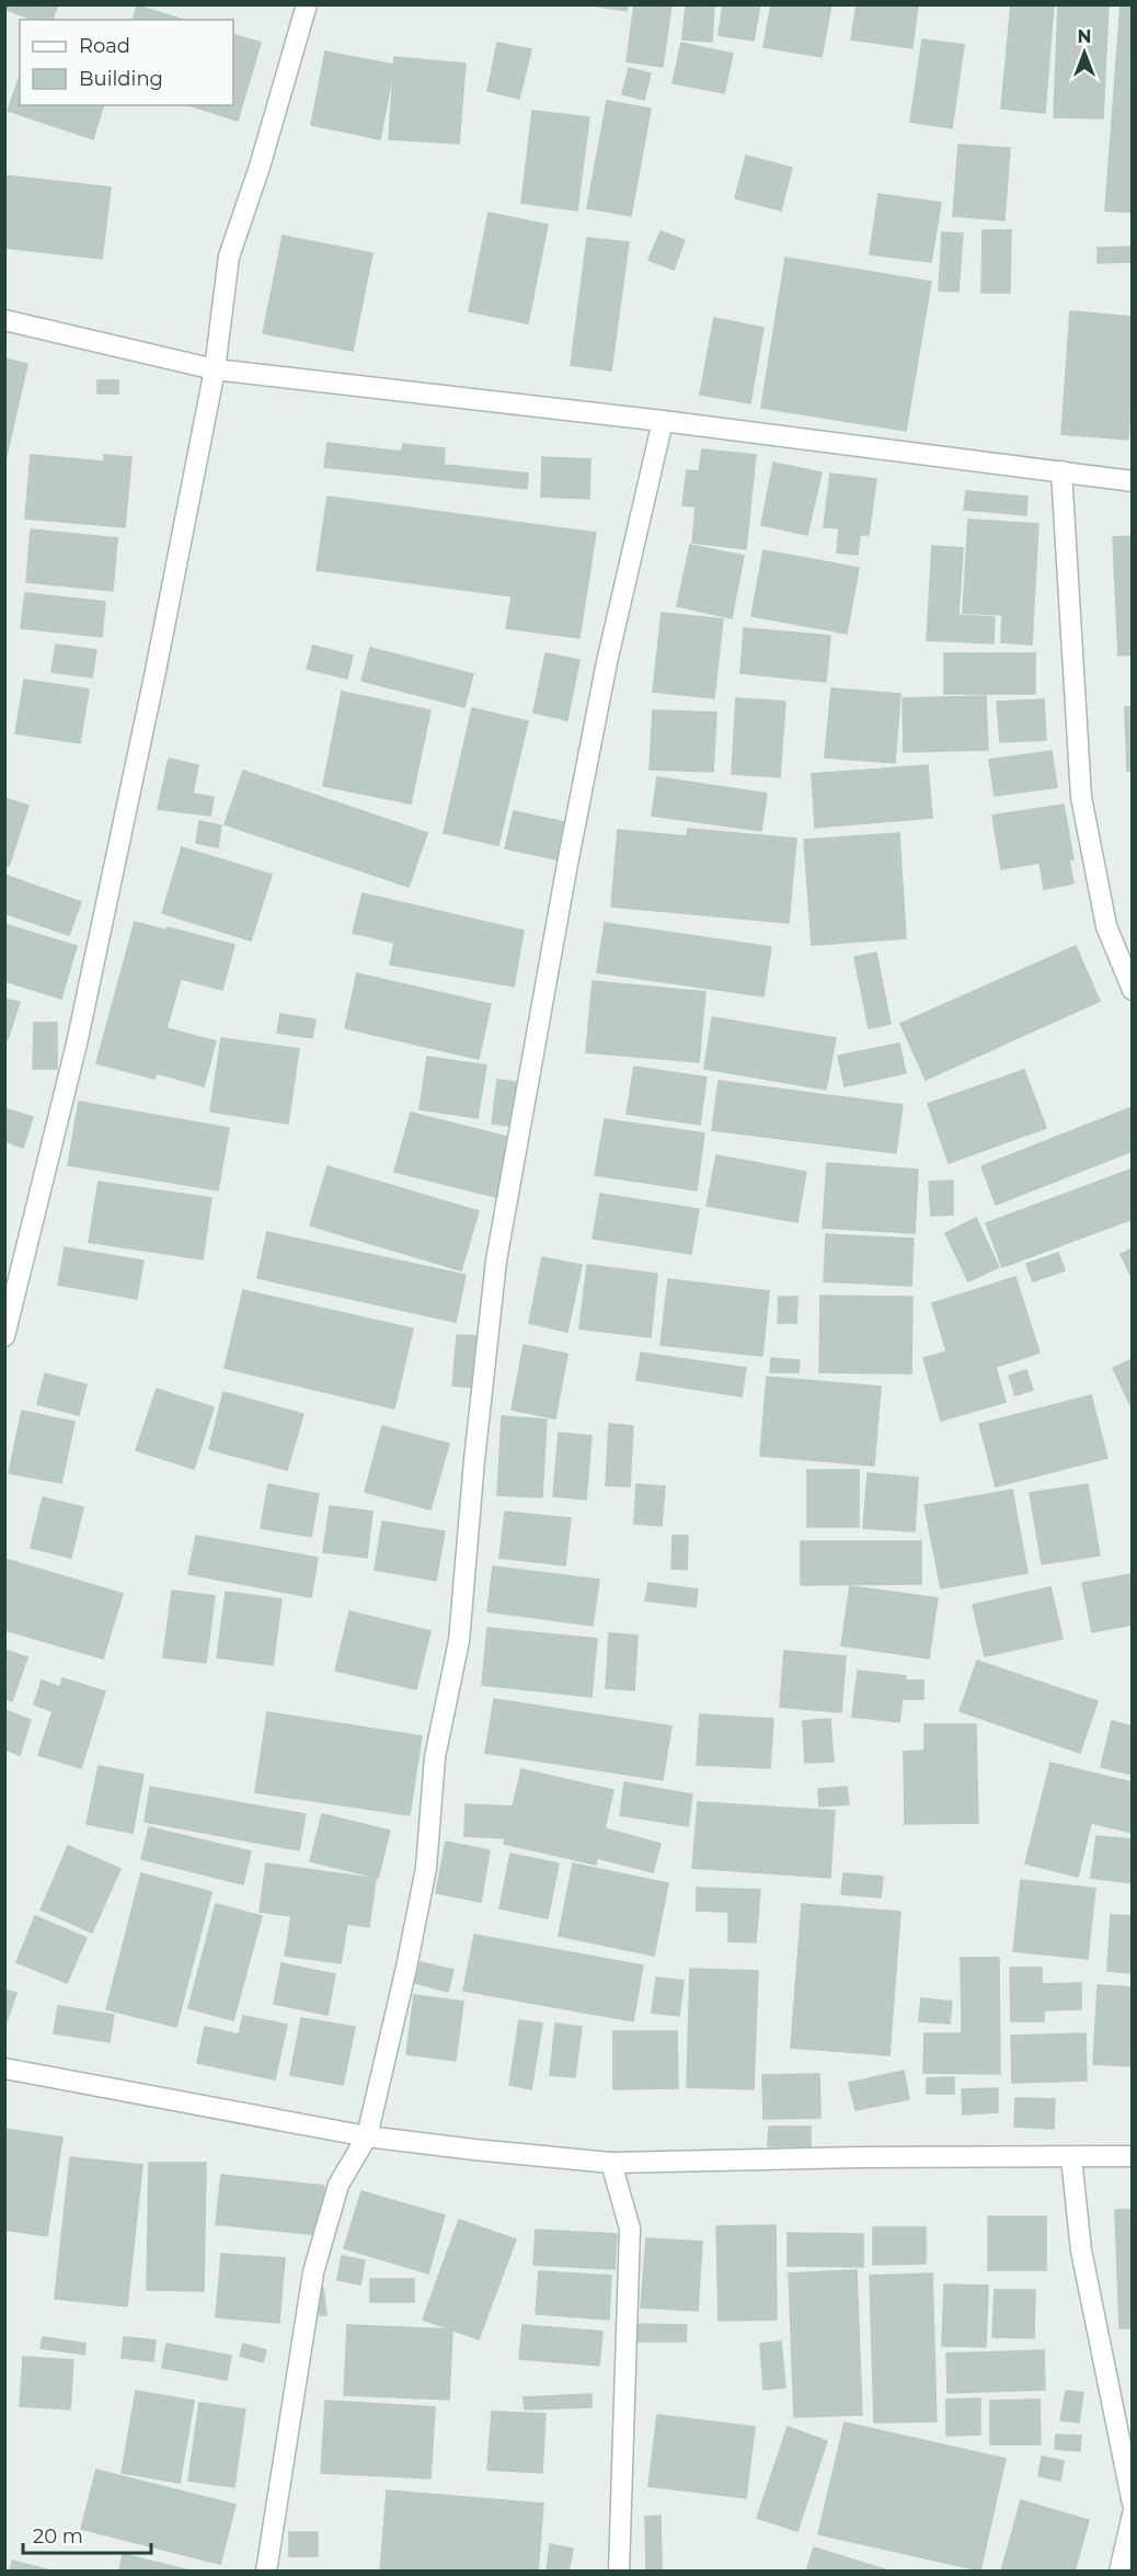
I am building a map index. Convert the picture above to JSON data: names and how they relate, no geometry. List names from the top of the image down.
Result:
{
  "legend": ["Road", "Building"],
  "scale_bar": "20 m",
  "north": "top"
}
